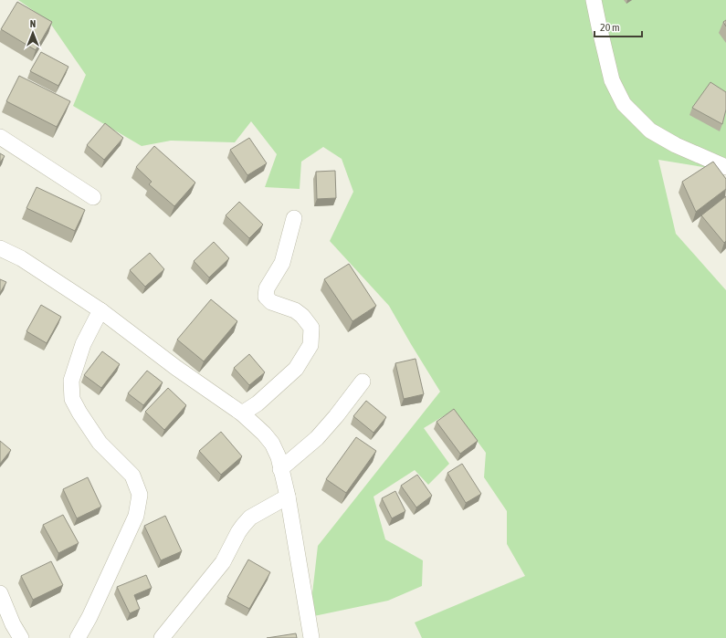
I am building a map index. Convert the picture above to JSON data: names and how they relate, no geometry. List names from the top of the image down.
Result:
{
  "scale_bar": "20 m",
  "north": "top"
}
